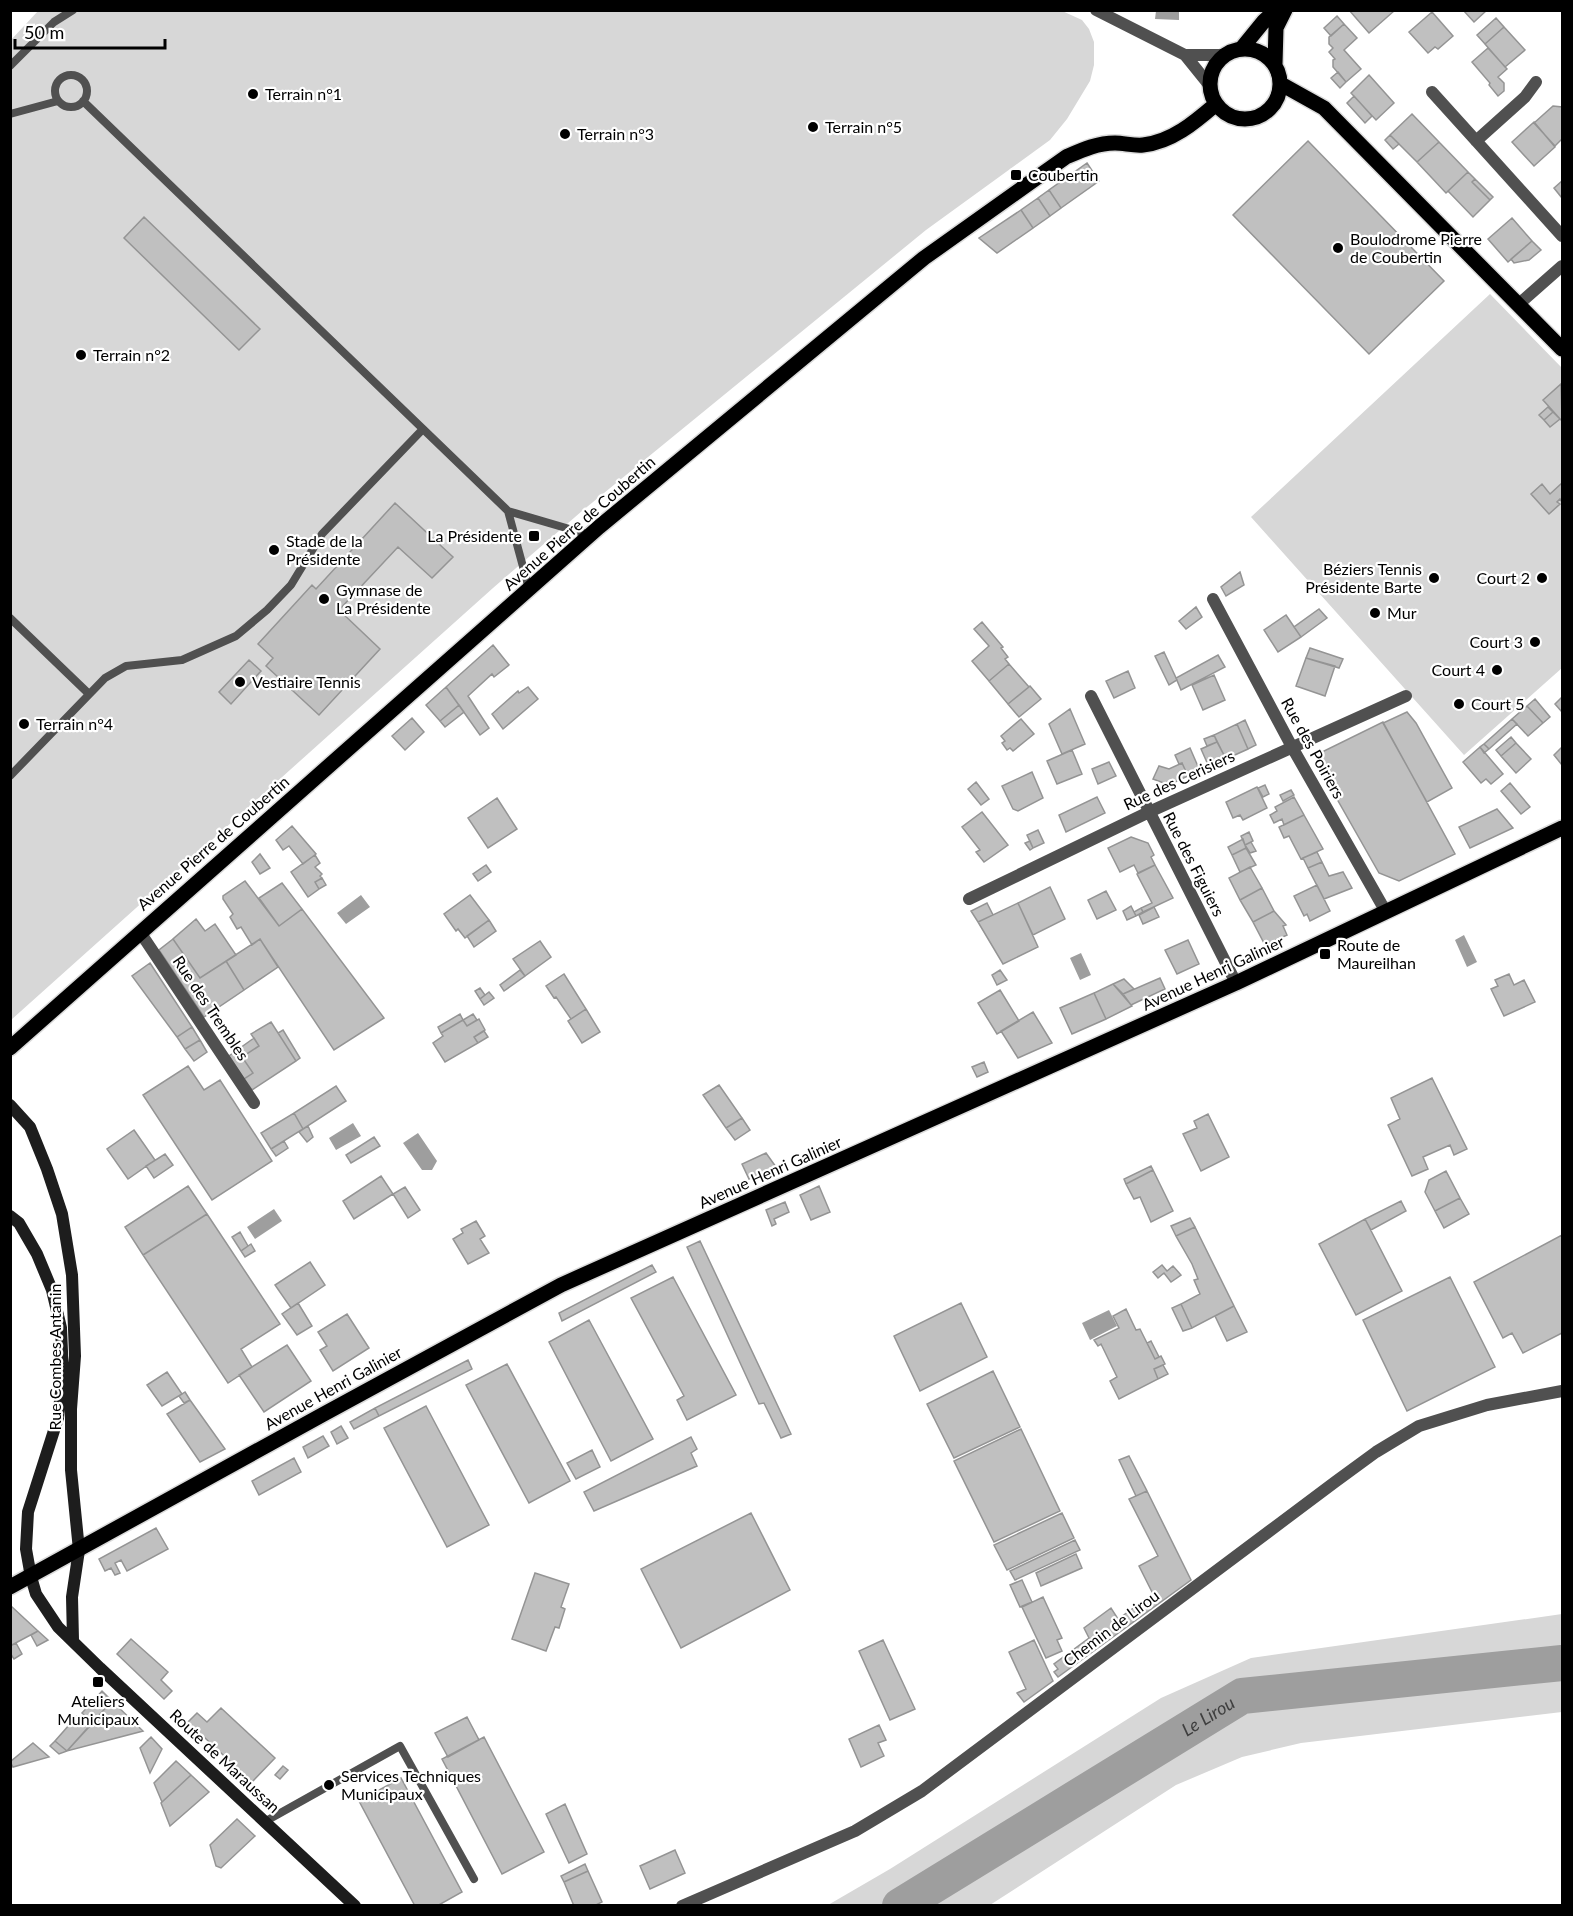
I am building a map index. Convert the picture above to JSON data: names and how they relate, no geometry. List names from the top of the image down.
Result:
{
  "streets": {
    "main road": [
      "Avenue Pierre de Coubertin",
      "Avenue Henri Galinier",
      "Rue Combes Antanin",
      "Route de Maraussan"
    ],
    "street": [
      "Rue des Poiriers",
      "Rue des Cerisiers",
      "Rue des Figuiers",
      "Rue des Trembles",
      "Chemin de Lirou"
    ]
  },
  "crossings": [
    ["Avenue Pierre de Coubertin", "Rue des Trembles"],
    ["Rue des Poiriers", "Rue des Cerisiers"],
    ["Rue des Poiriers", "Avenue Henri Galinier"],
    ["Rue des Cerisiers", "Rue des Figuiers"],
    ["Rue des Figuiers", "Avenue Henri Galinier"],
    ["Avenue Henri Galinier", "Rue Combes Antanin"],
    ["Avenue Henri Galinier", "Route de Maraussan"],
    ["Rue Combes Antanin", "Route de Maraussan"]
  ],
  "water": ["Le Lirou"],
  "places": {
    "other": [
      "Terrain n°1",
      "Terrain n°5",
      "Terrain n°3",
      "Boulodrome Pierre de Coubertin",
      "Terrain n°2",
      "Stade de la Présidente",
      "Béziers Tennis Présidente Barte",
      "Court 2",
      "Gymnase de La Présidente",
      "Mur",
      "Court 3",
      "Court 4",
      "Vestiaire Tennis",
      "Court 5",
      "Terrain n°4",
      "Services Techniques Municipaux"
    ],
    "transit": [
      "Coubertin",
      "La Présidente",
      "Route de Maureilhan",
      "Ateliers Municipaux"
    ]
  },
  "scale_bar": "50 m"
}
